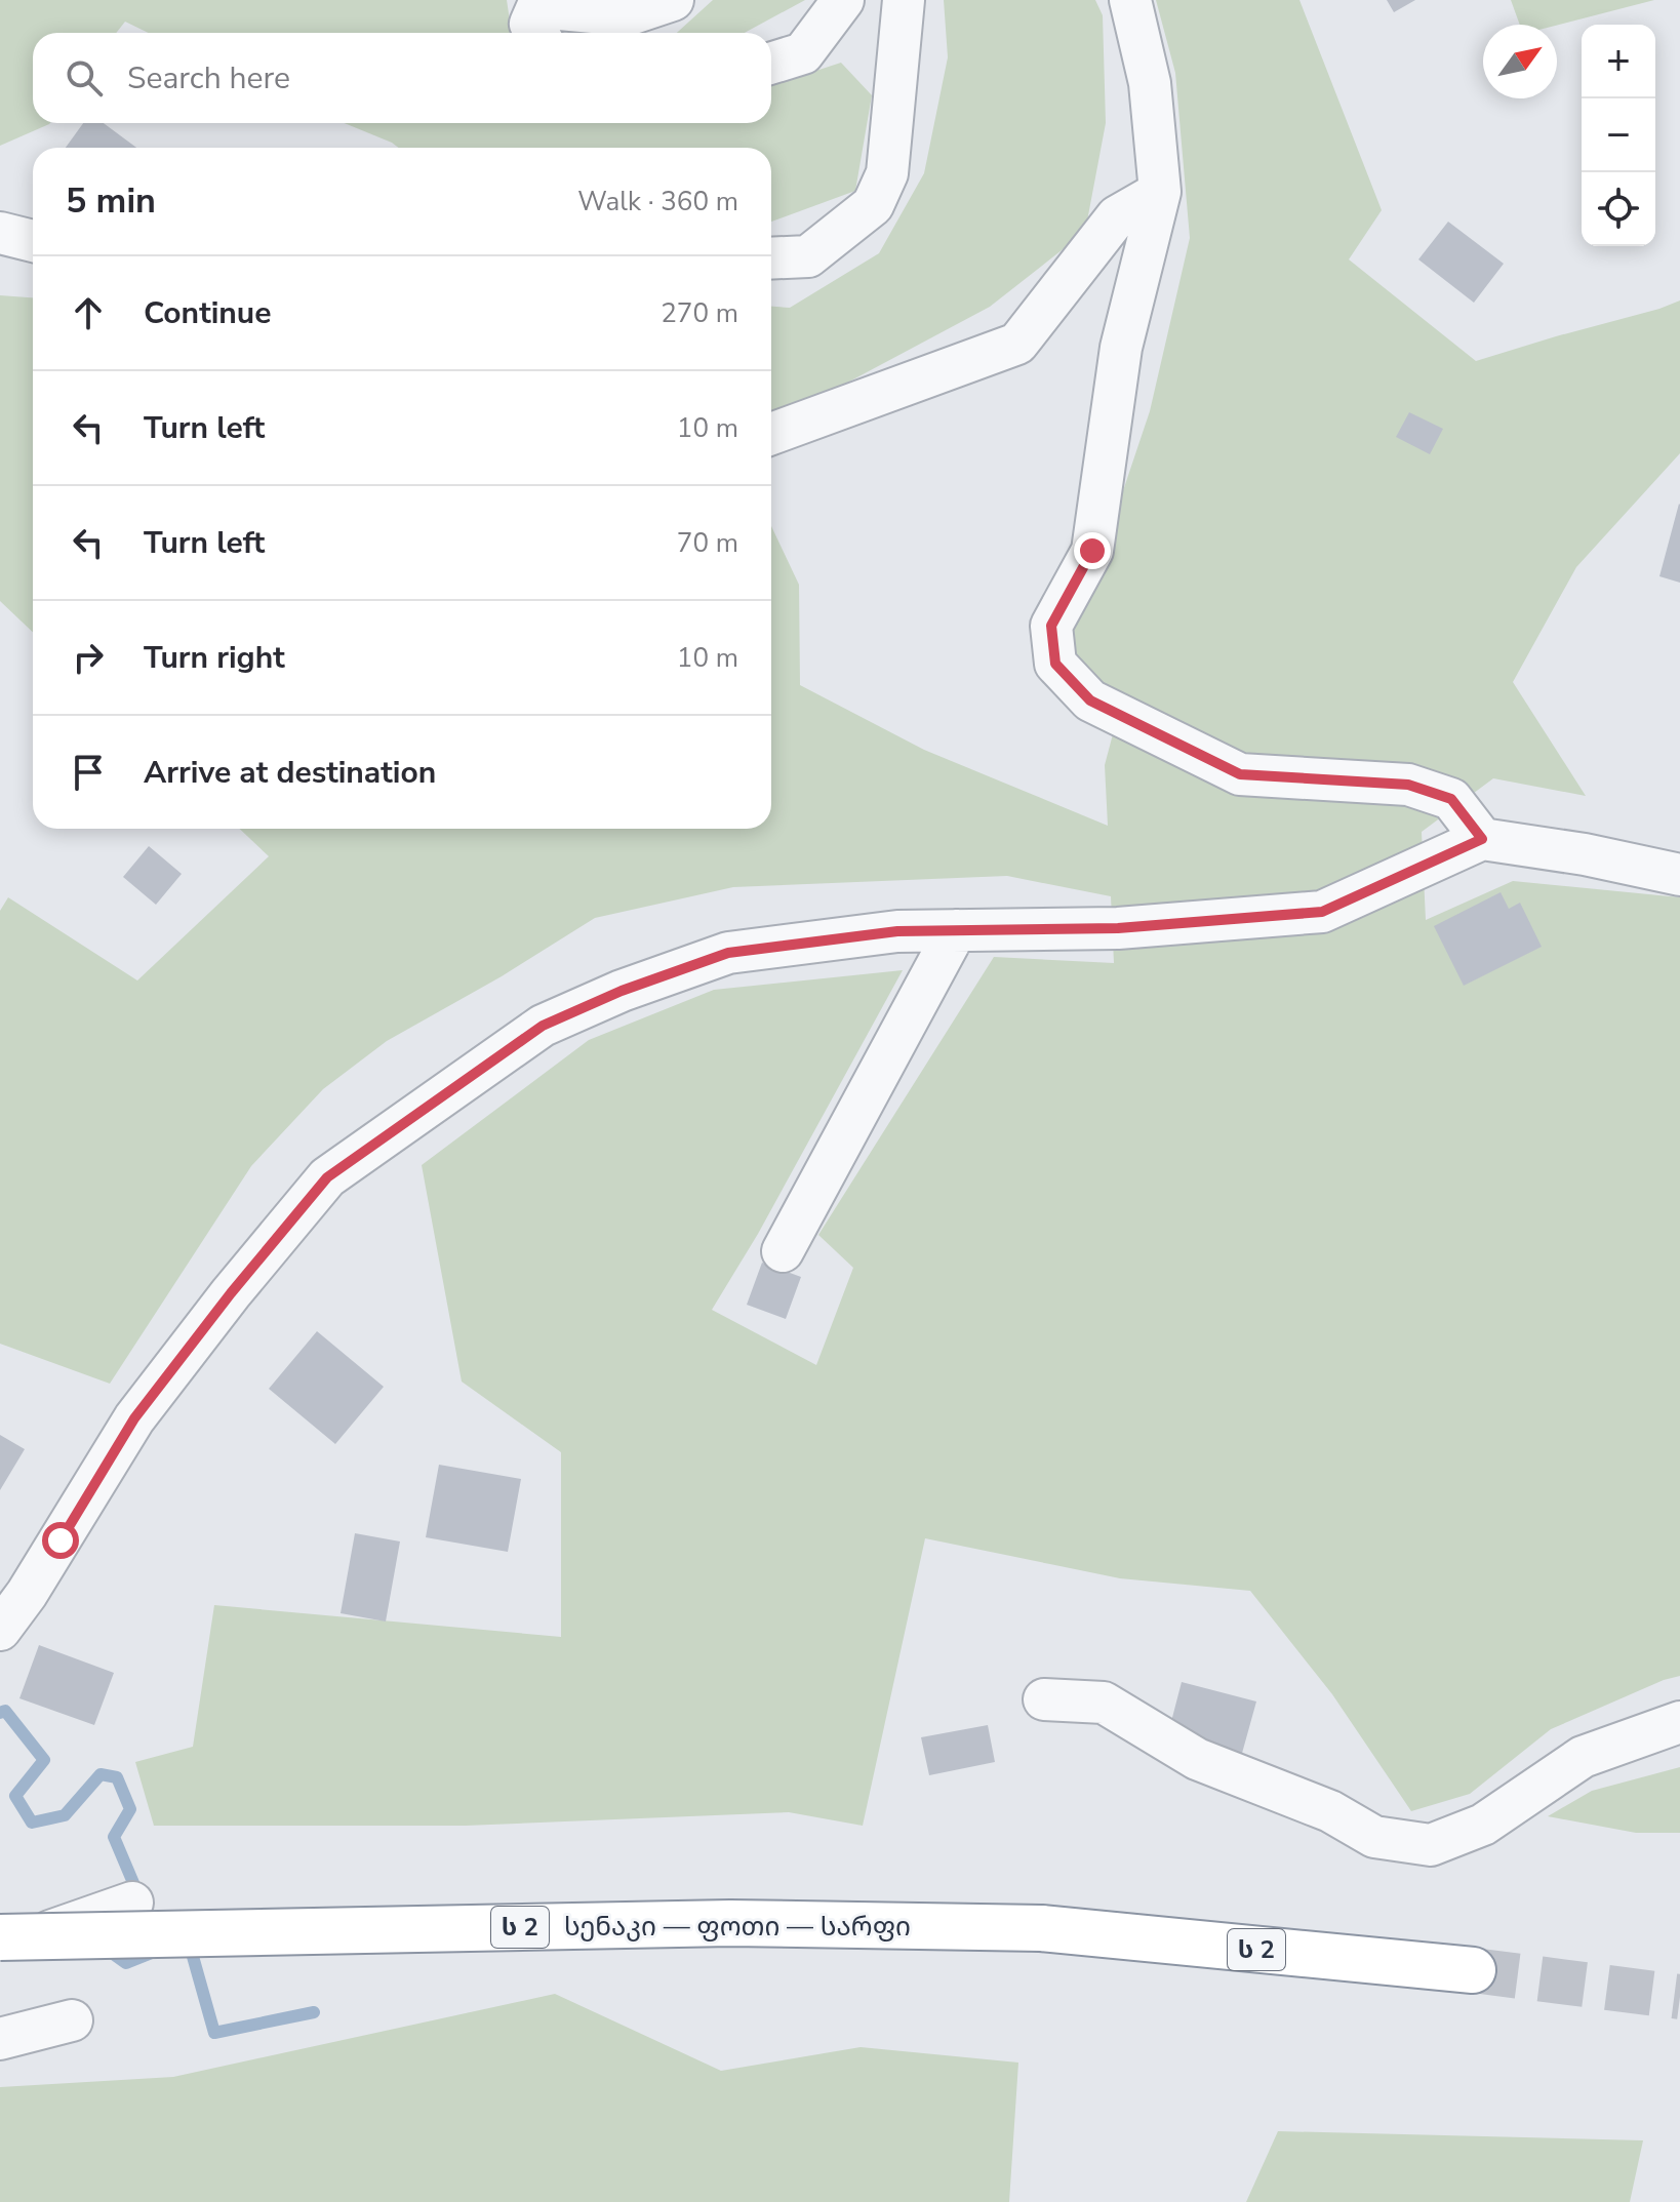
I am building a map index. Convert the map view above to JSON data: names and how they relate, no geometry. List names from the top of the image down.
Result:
{
  "streets": {
    "highway": ["სენაკი — ფოთი — სარფი", "ს 2"]
  },
  "north": "top right",
  "page": {
    "map_buttons": ["+", "−"],
    "search": "Search here",
    "heading": ["5 min", "Walk · 360 m"],
    "list": [
      ["Continue", "270 m"],
      ["Turn left", "10 m"],
      ["Turn left", "70 m"],
      ["Turn right", "10 m"],
      "Arrive at destination"
    ]
  }
}
